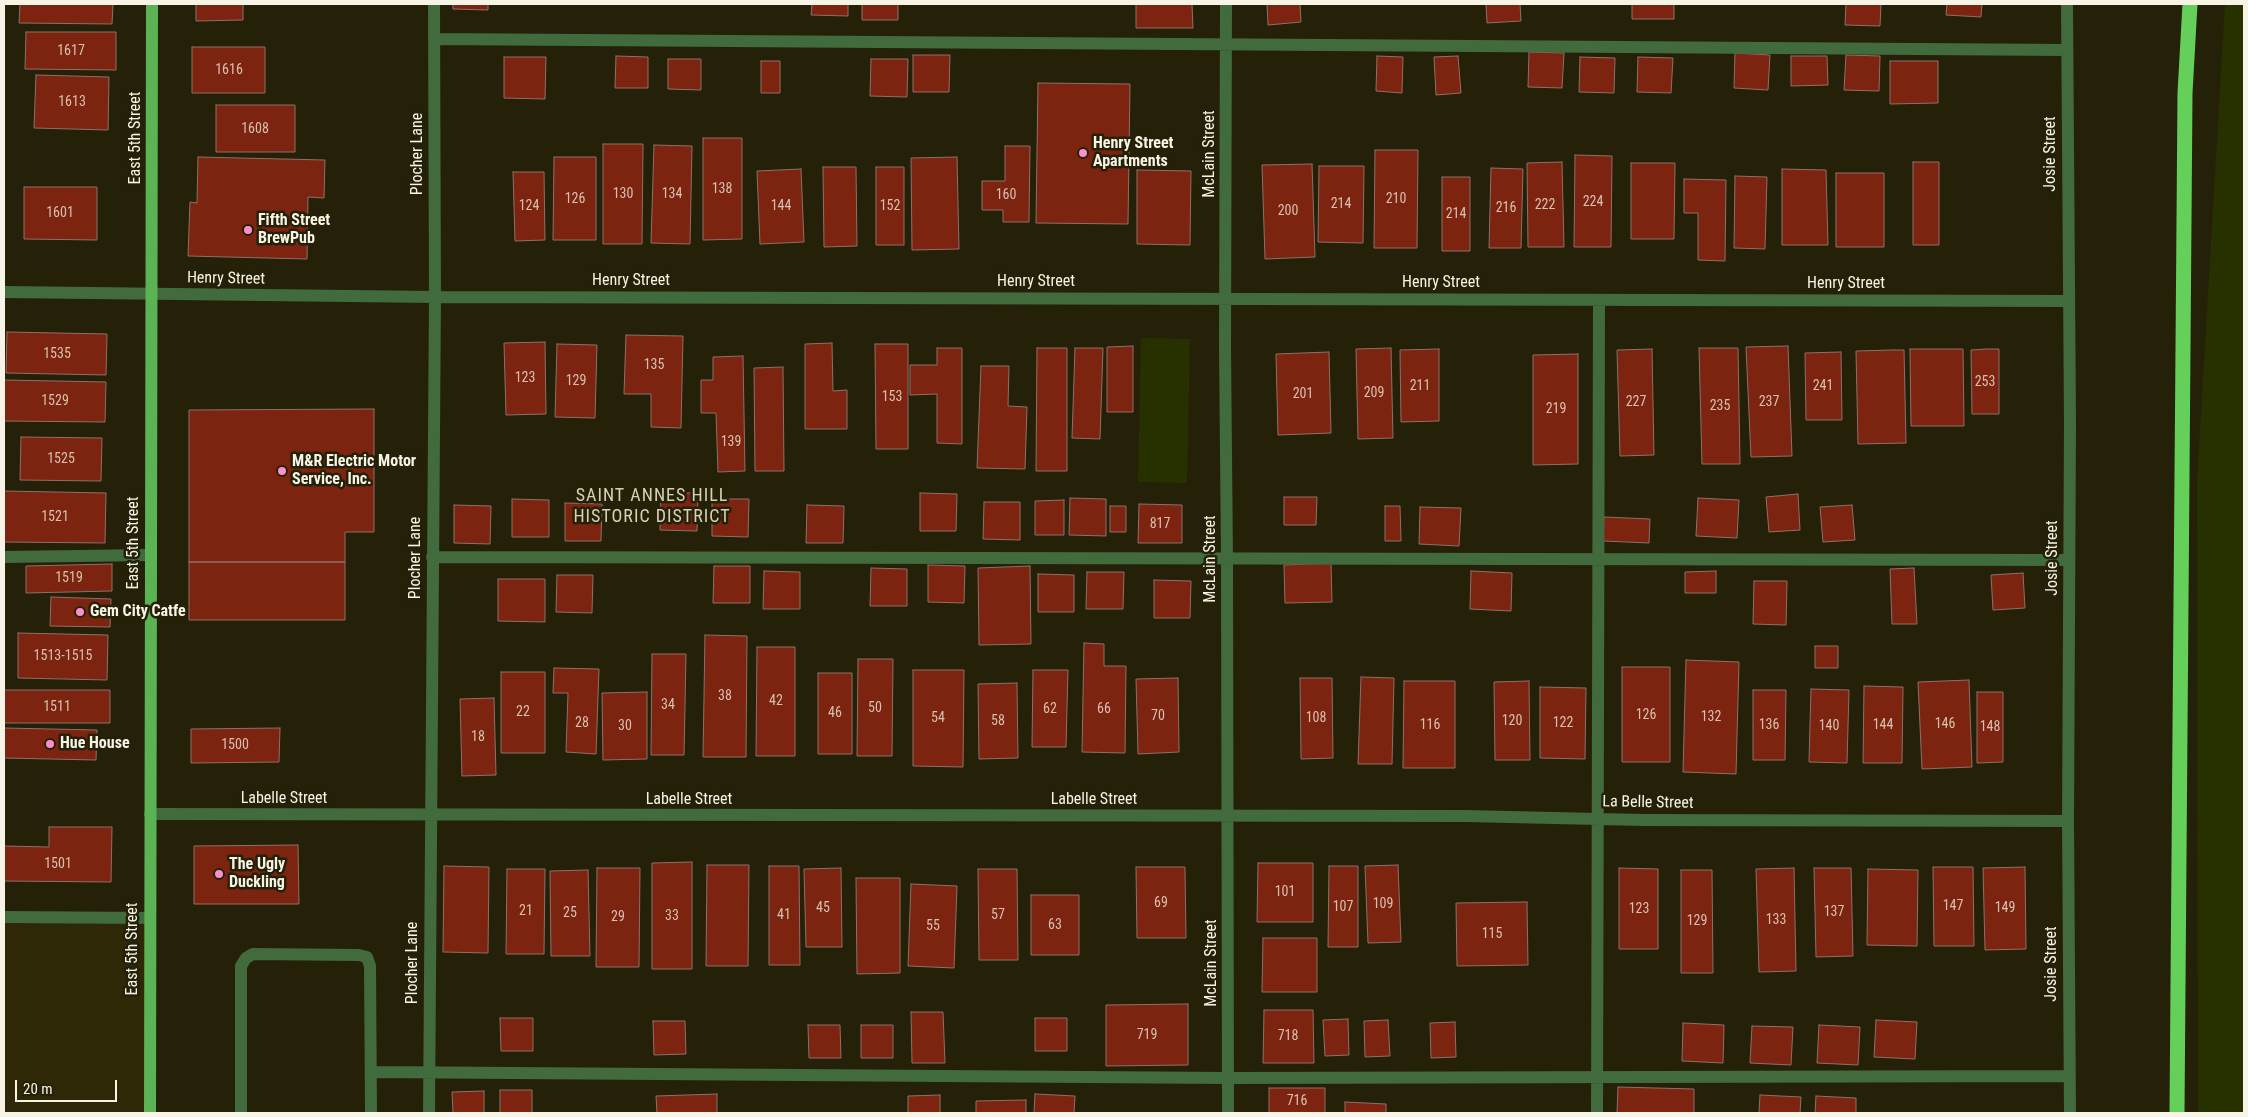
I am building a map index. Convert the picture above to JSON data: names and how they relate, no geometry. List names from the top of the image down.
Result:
{
  "streets": {
    "main road": ["East 5th Street"],
    "street": [
      "Plocher Lane",
      "McLain Street",
      "Josie Street",
      "Henry Street",
      "Labelle Street",
      "La Belle Street"
    ]
  },
  "crossings": [
    ["East 5th Street", "Henry Street"],
    ["East 5th Street", "Labelle Street"],
    ["Plocher Lane", "Henry Street"],
    ["Plocher Lane", "Labelle Street"],
    ["McLain Street", "Henry Street"],
    ["McLain Street", "Labelle Street"],
    ["McLain Street", "La Belle Street"],
    ["Josie Street", "Henry Street"],
    ["Josie Street", "La Belle Street"],
    ["Labelle Street", "La Belle Street"]
  ],
  "districts": ["SAINT ANNES HILL HISTORIC DISTRICT"],
  "places": [
    "Henry Street Apartments",
    "Fifth Street BrewPub",
    "M&R Electric Motor Service, Inc.",
    "Gem City Catfe",
    "Hue House",
    "The Ugly Duckling"
  ],
  "house_numbers": [
    "1617",
    "1616",
    "1613",
    "1608",
    "138",
    "130",
    "134",
    "160",
    "126",
    "210",
    "224",
    "214",
    "222",
    "124",
    "144",
    "152",
    "216",
    "200",
    "1601",
    "214",
    "1535",
    "135",
    "123",
    "129",
    "253",
    "211",
    "241",
    "209",
    "201",
    "153",
    "1529",
    "227",
    "237",
    "235",
    "219",
    "139",
    "1525",
    "1521",
    "817",
    "1519",
    "1513-1515",
    "38",
    "42",
    "34",
    "1511",
    "50",
    "62",
    "66",
    "22",
    "46",
    "126",
    "70",
    "132",
    "54",
    "108",
    "58",
    "120",
    "28",
    "122",
    "146",
    "116",
    "136",
    "144",
    "30",
    "140",
    "148",
    "18",
    "1500",
    "1501",
    "101",
    "69",
    "109",
    "147",
    "107",
    "45",
    "149",
    "123",
    "21",
    "137",
    "25",
    "41",
    "57",
    "33",
    "29",
    "133",
    "129",
    "63",
    "55",
    "115",
    "719",
    "718",
    "716"
  ],
  "scale_bar": "20 m"
}
